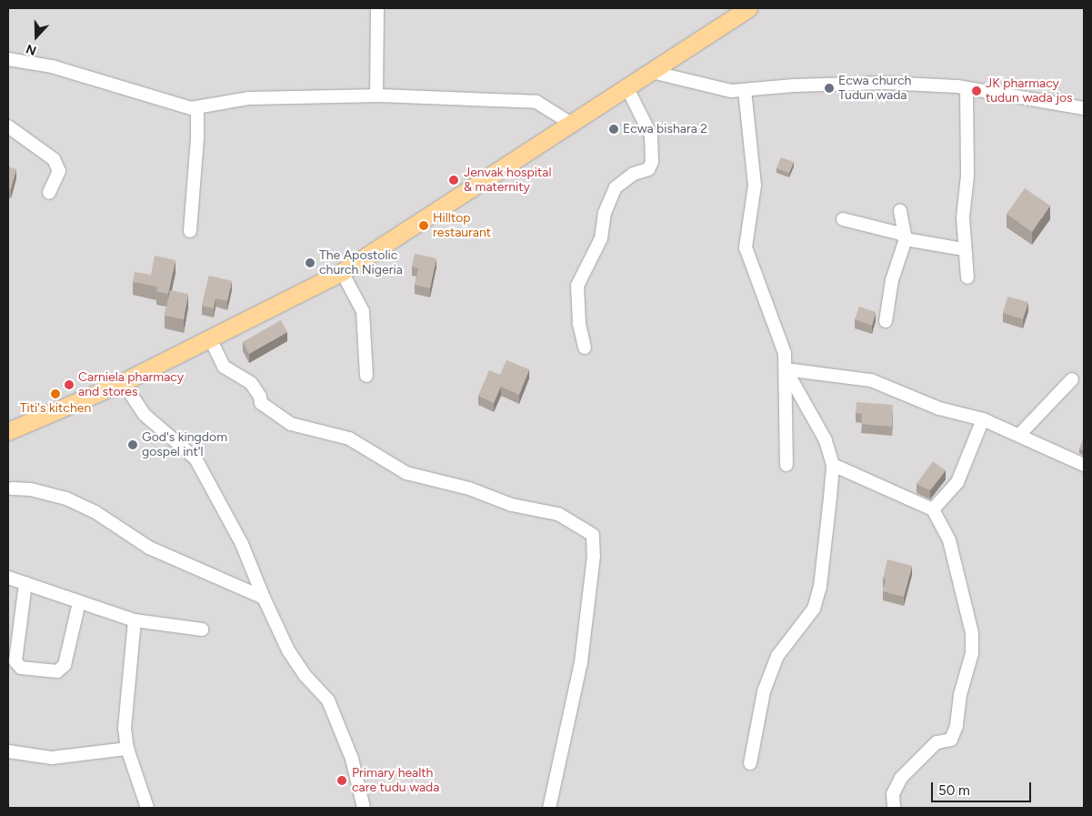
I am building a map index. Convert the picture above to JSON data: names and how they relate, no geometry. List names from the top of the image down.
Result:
{
  "places": [
    "Ecwa church Tudun wada",
    "JK pharmacy tudun wada jos",
    "Ecwa bishara 2",
    "Jenvak hospital & maternity",
    "Hilltop restaurant",
    "The Apostolic church Nigeria",
    "Carniela pharmacy and stores",
    "Titi's kitchen",
    "God's kingdom gospel int'l",
    "Primary health care tudu wada"
  ],
  "scale_bar": "50 m",
  "north": "bottom"
}
